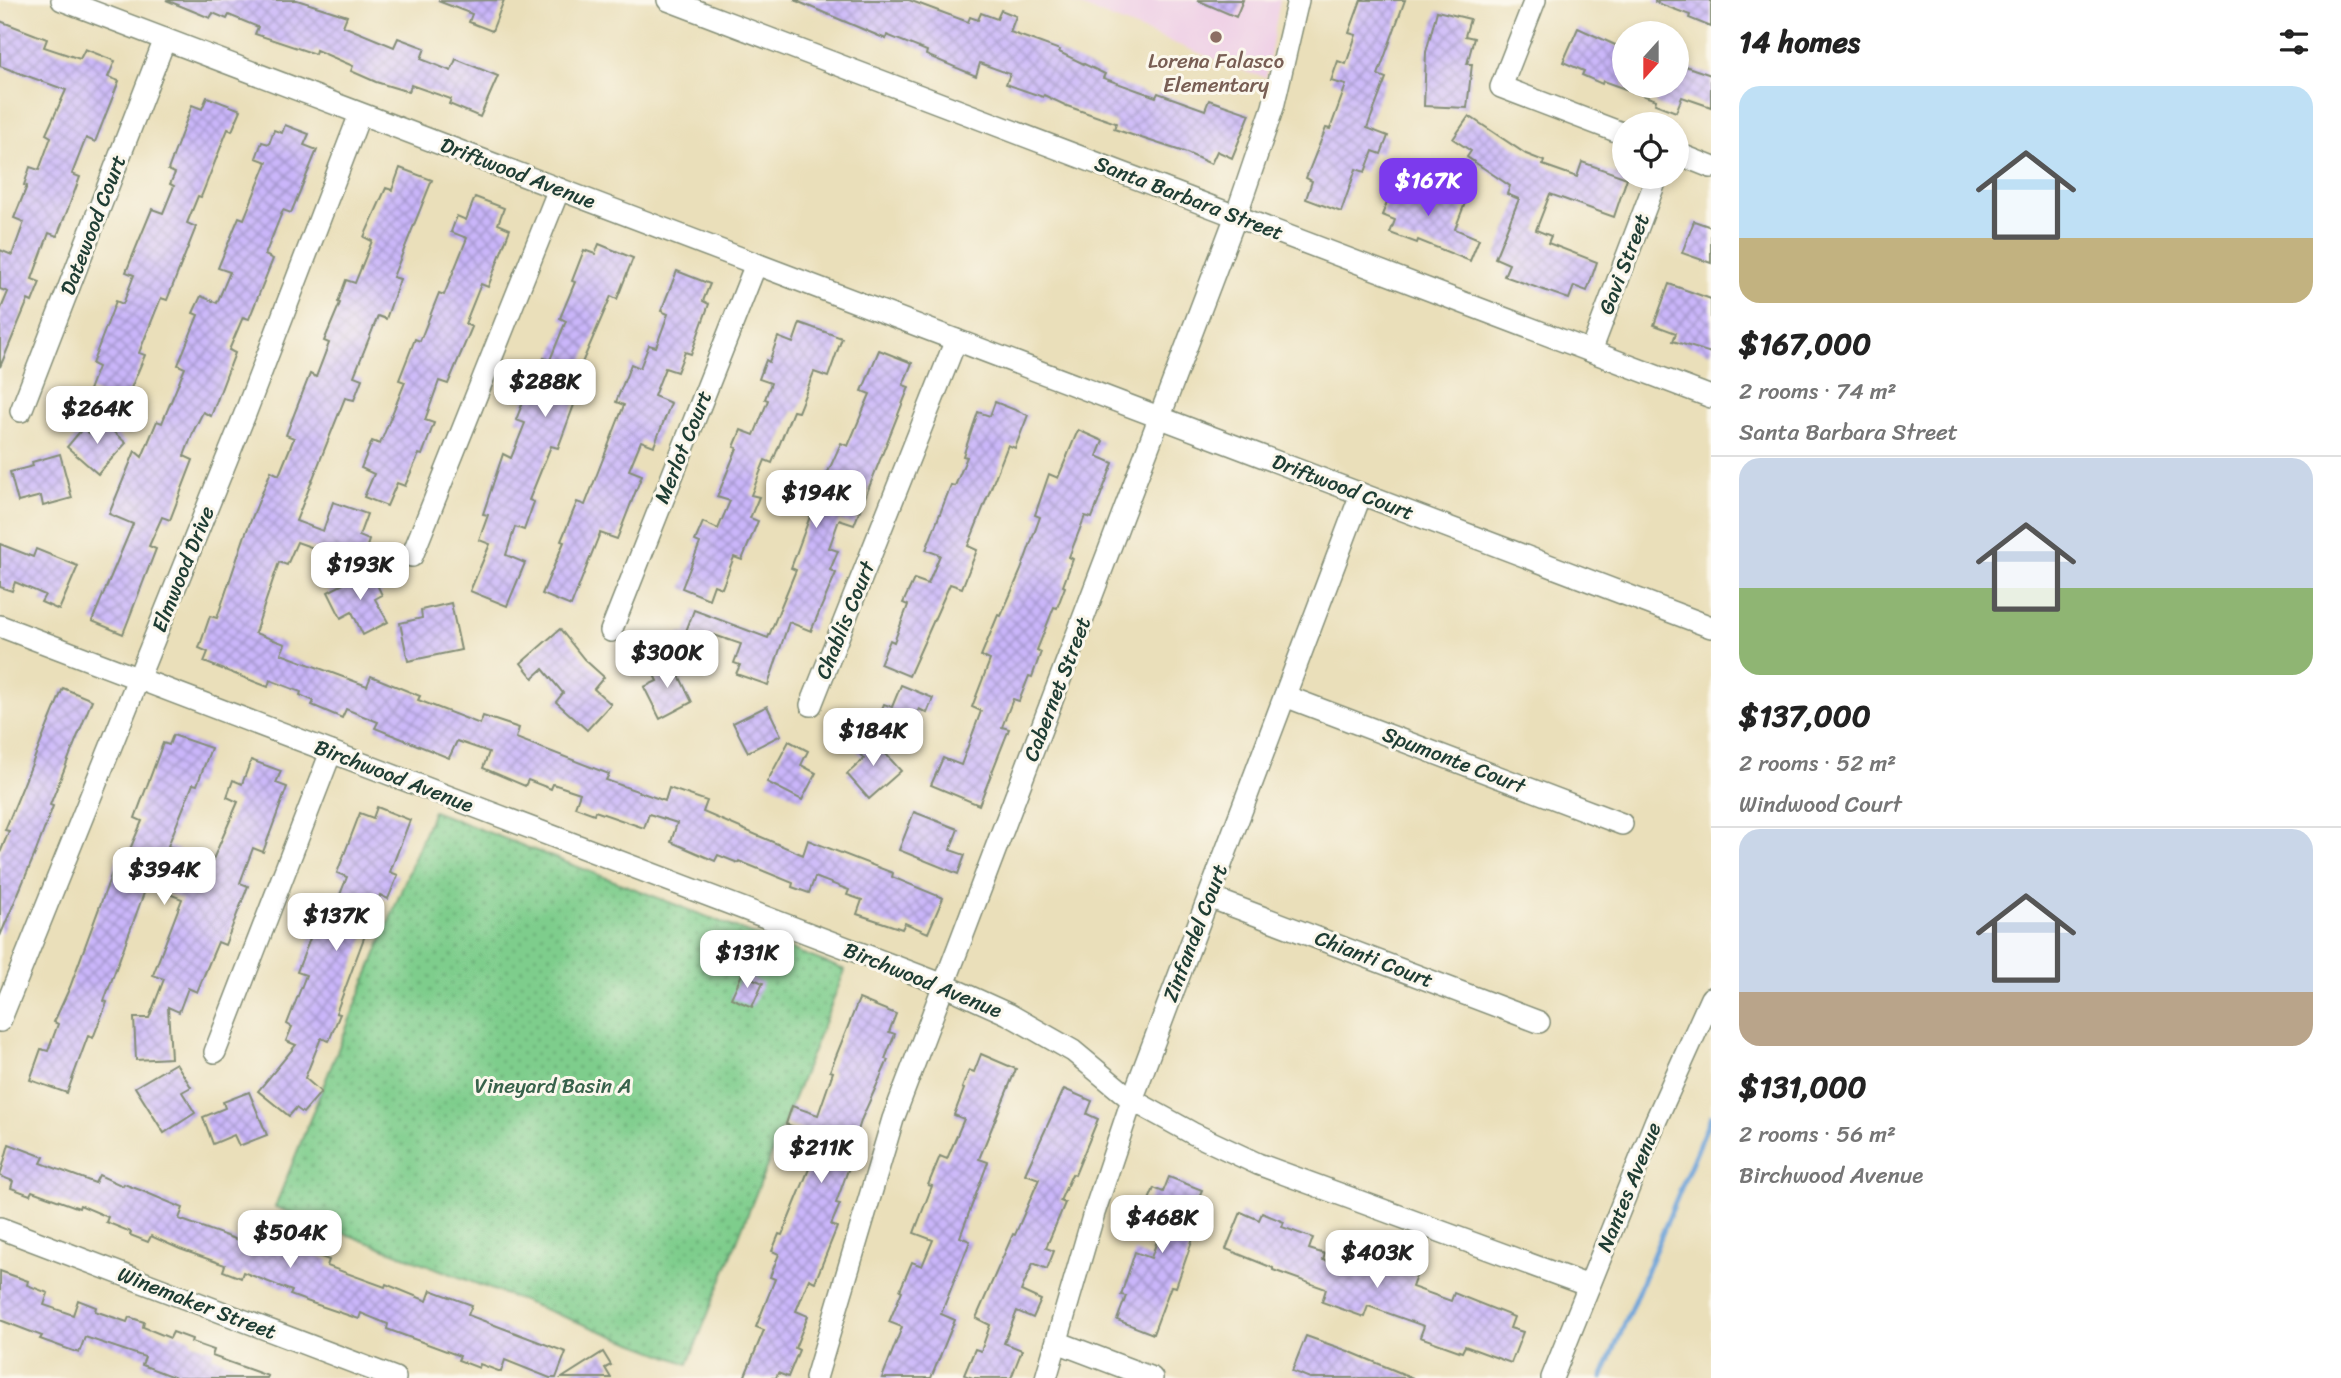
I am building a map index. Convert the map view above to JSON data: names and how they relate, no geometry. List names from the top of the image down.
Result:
{
  "streets": {
    "street": [
      "Driftwood Avenue",
      "Santa Barbara Street",
      "Datewood Court",
      "Gavi Street",
      "Merlot Court",
      "Driftwood Court",
      "Elmwood Drive",
      "Chablis Court",
      "Cabernet Street",
      "Spumonte Court",
      "Birchwood Avenue",
      "Zinfandel Court",
      "Chianti Court",
      "Nantes Avenue",
      "Winemaker Street"
    ]
  },
  "crossings": [
    ["Driftwood Avenue", "Datewood Court"],
    ["Driftwood Avenue", "Merlot Court"],
    ["Driftwood Avenue", "Driftwood Court"],
    ["Driftwood Avenue", "Elmwood Drive"],
    ["Driftwood Avenue", "Chablis Court"],
    ["Santa Barbara Street", "Gavi Street"],
    ["Santa Barbara Street", "Cabernet Street"],
    ["Driftwood Court", "Chablis Court"],
    ["Driftwood Court", "Cabernet Street"],
    ["Driftwood Court", "Zinfandel Court"],
    ["Elmwood Drive", "Birchwood Avenue"],
    ["Cabernet Street", "Birchwood Avenue"],
    ["Spumonte Court", "Zinfandel Court"],
    ["Birchwood Avenue", "Zinfandel Court"],
    ["Birchwood Avenue", "Nantes Avenue"],
    ["Zinfandel Court", "Chianti Court"]
  ],
  "parks": ["Vineyard Basin A"],
  "places": ["Lorena Falasco Elementary"],
  "north": "bottom",
  "page": {
    "heading": "14 homes",
    "list": [
      {
        "name": "$167,000",
        "note": "2 rooms · 74 m² · Santa Barbara Street"
      },
      {
        "name": "$137,000",
        "note": "2 rooms · 52 m² · Windwood Court"
      },
      {
        "name": "$131,000",
        "note": "2 rooms · 56 m² · Birchwood Avenue"
      }
    ],
    "price": [
      "$167K",
      "$288K",
      "$264K",
      "$194K",
      "$193K",
      "$300K",
      "$184K",
      "$394K",
      "$137K",
      "$131K",
      "$211K",
      "$468K",
      "$504K",
      "$403K"
    ]
  }
}
